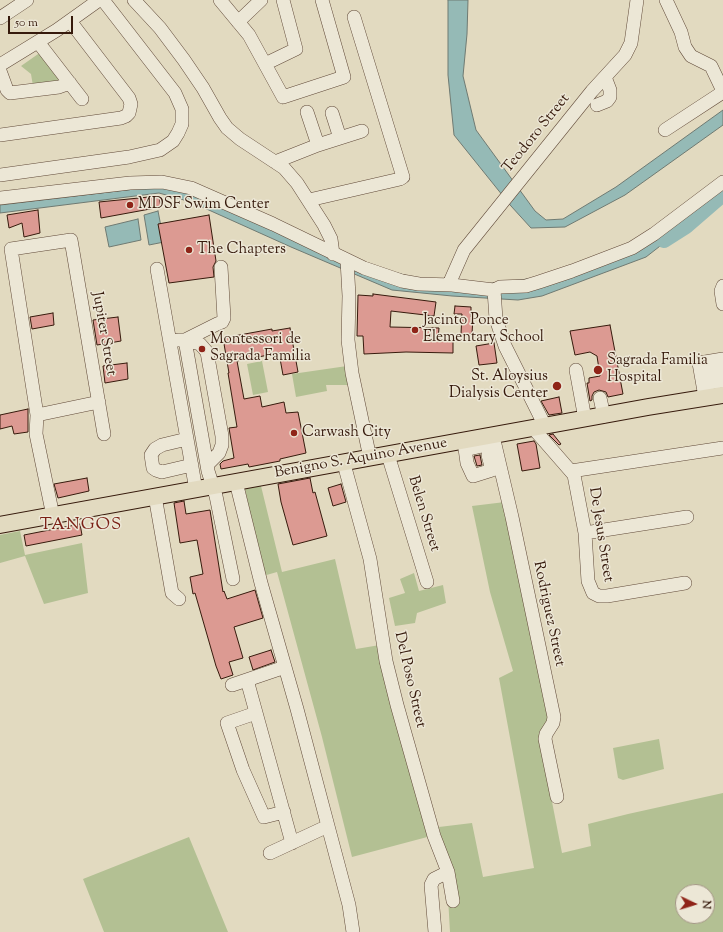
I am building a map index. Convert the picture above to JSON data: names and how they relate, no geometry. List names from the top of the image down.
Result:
{
  "streets": {
    "main road": ["Benigno S. Aquino Avenue"],
    "street": [
      "Teodoro Street",
      "Jupiter Street",
      "Belen Street",
      "De Jesus Street",
      "Rodriguez Street",
      "Del Poso Street"
    ]
  },
  "crossings": [
    ["Benigno S. Aquino Avenue", "Belen Street"],
    ["Benigno S. Aquino Avenue", "De Jesus Street"],
    ["Benigno S. Aquino Avenue", "Rodriguez Street"],
    ["Benigno S. Aquino Avenue", "Del Poso Street"]
  ],
  "districts": ["TANGOS"],
  "places": [
    "MDSF Swim Center",
    "The Chapters",
    "Jacinto Ponce Elementary School",
    "Montessori de Sagrada Familia",
    "Sagrada Familia Hospital",
    "St. Aloysius Dialysis Center",
    "Carwash City"
  ],
  "scale_bar": "50 m",
  "north": "right"
}
